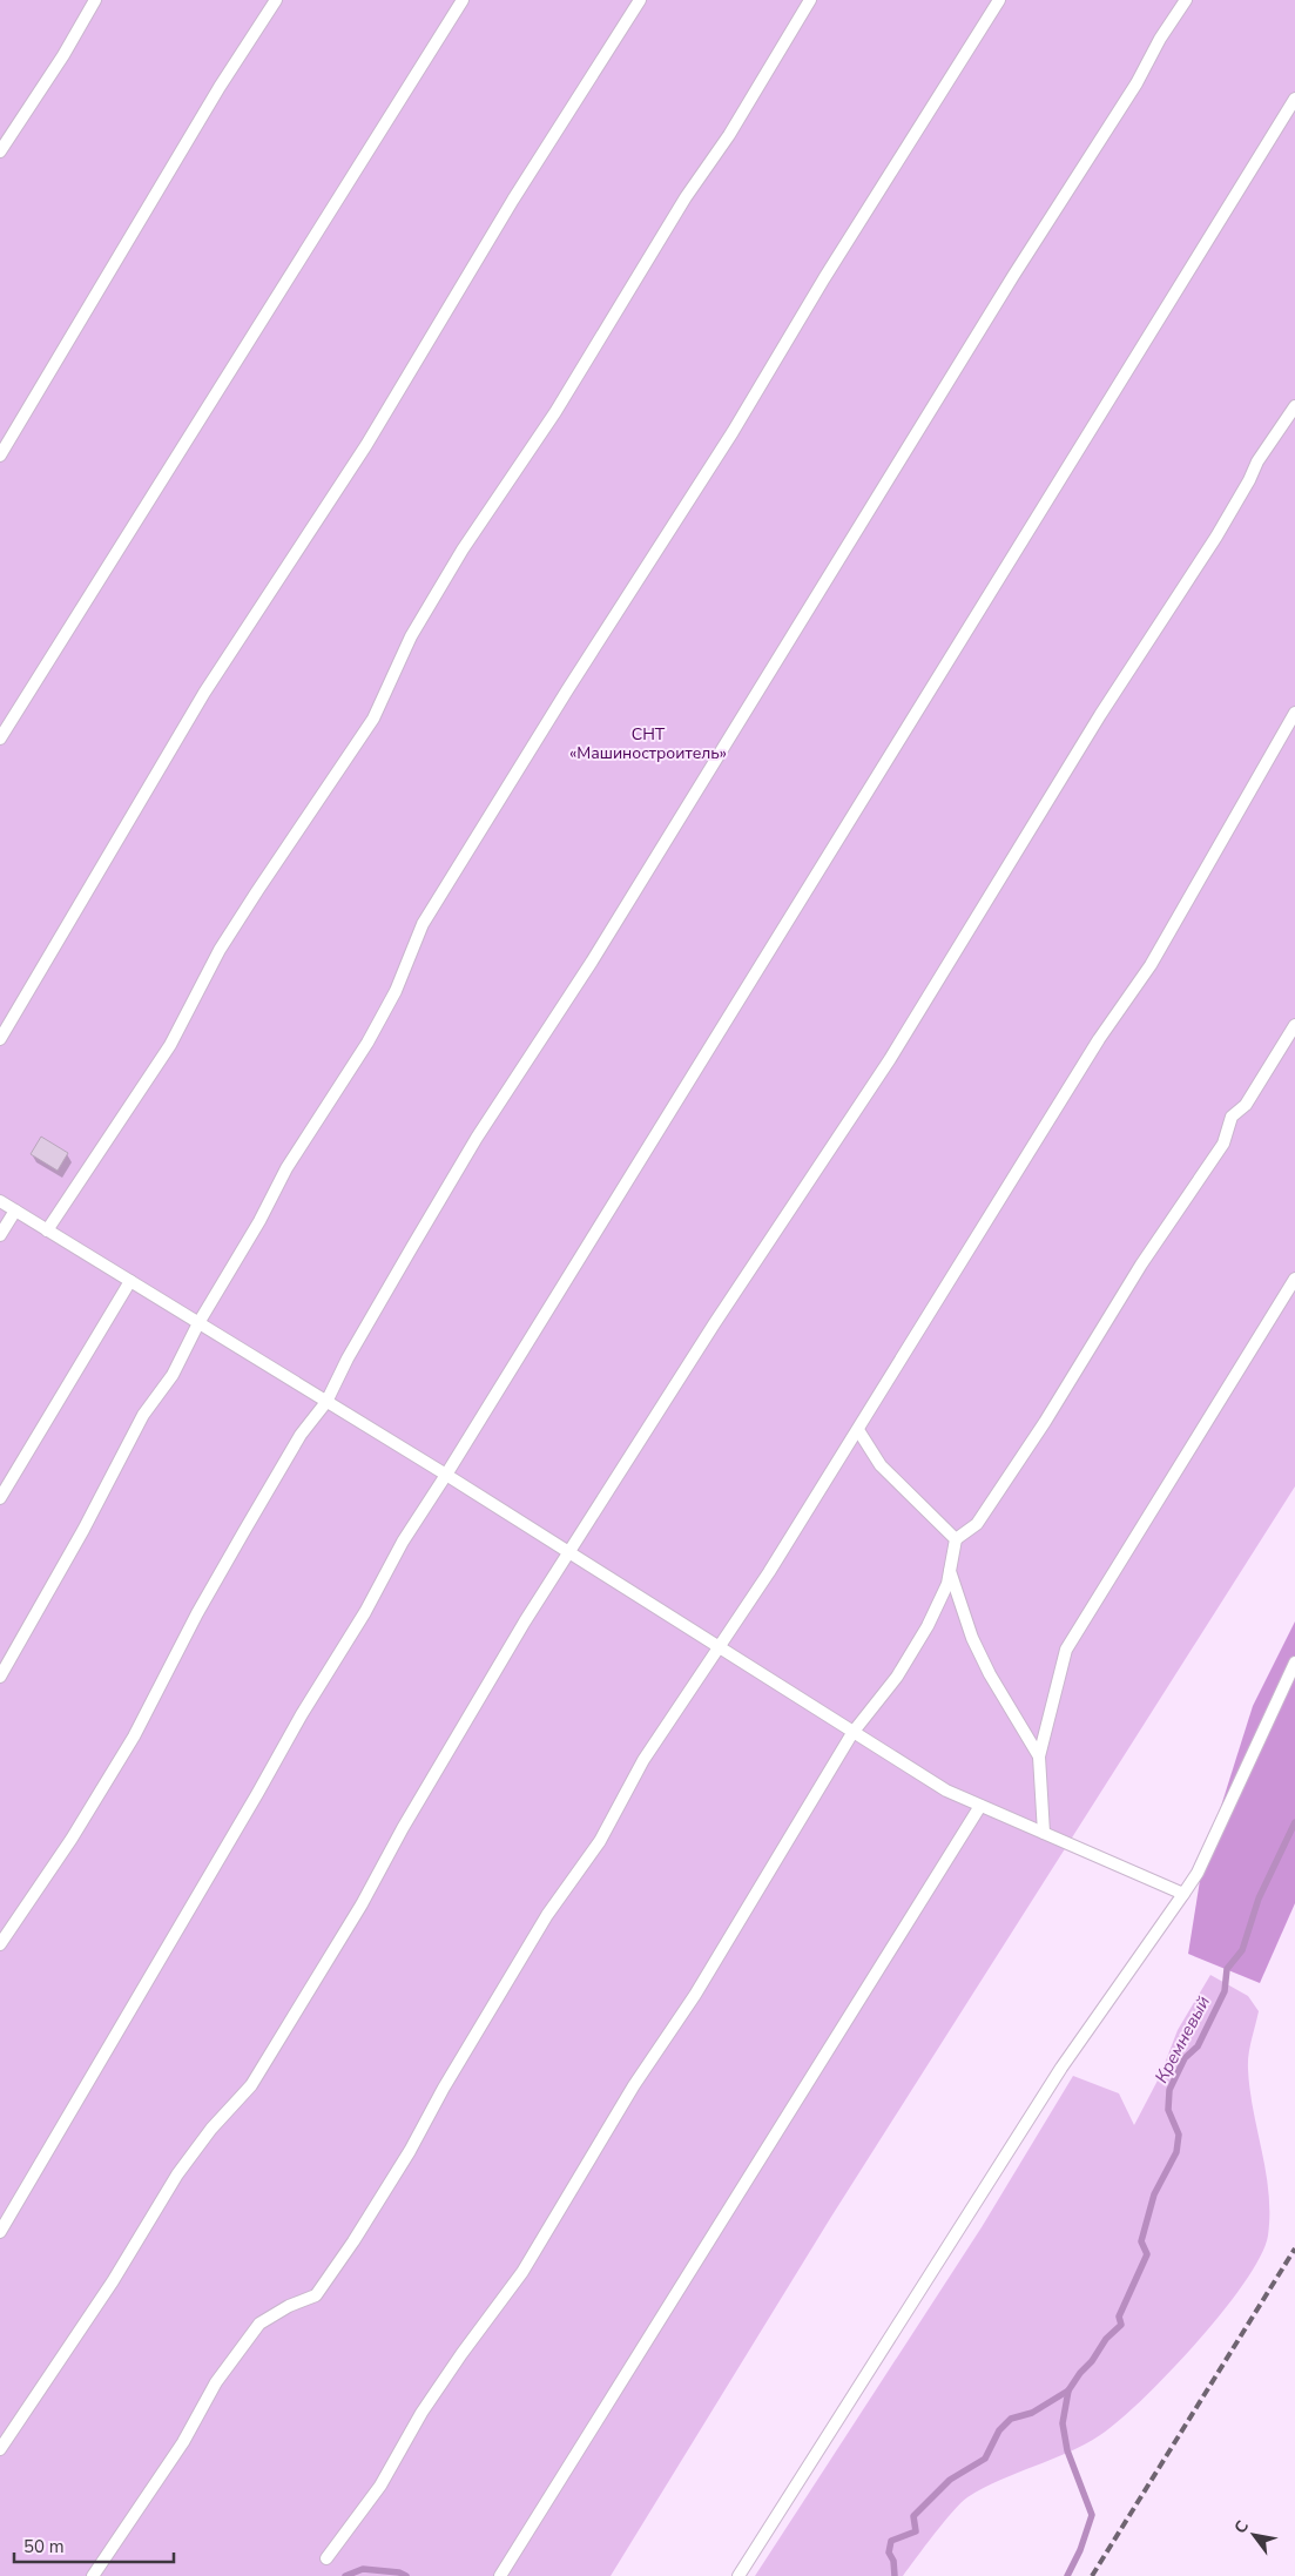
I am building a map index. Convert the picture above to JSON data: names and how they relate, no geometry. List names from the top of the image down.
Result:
{
  "water": ["Кремневый"],
  "parks": ["СНТ «Машиностроитель»"],
  "scale_bar": "50 m",
  "north": "top left"
}
